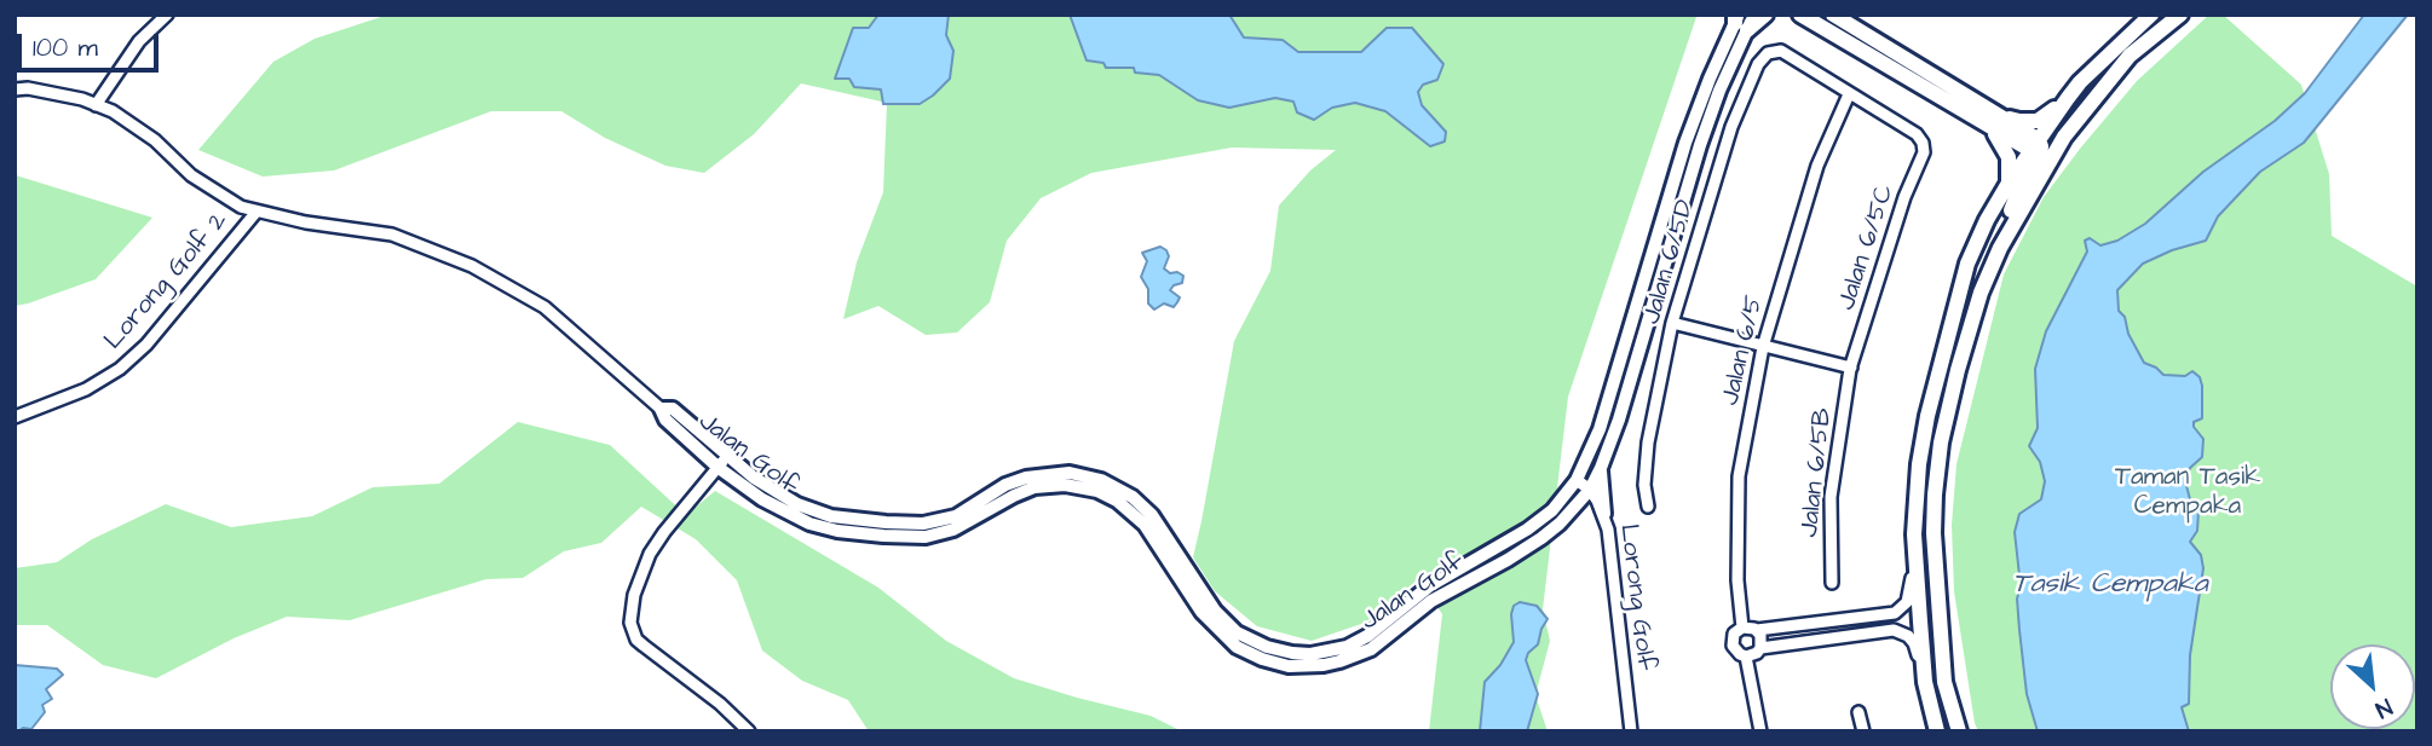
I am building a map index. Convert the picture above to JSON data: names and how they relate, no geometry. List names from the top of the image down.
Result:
{
  "streets": {
    "street": [
      "Jalan 6/5C",
      "Jalan 6/5D",
      "Lorong Golf 2",
      "Jalan 6/5",
      "Jalan Golf",
      "Jalan 6/5B",
      "Lorong Golf"
    ]
  },
  "crossings": [
    ["Jalan 6/5C", "Jalan 6/5D"],
    ["Jalan 6/5C", "Jalan 6/5"],
    ["Jalan 6/5C", "Jalan 6/5B"],
    ["Jalan 6/5D", "Jalan 6/5"],
    ["Lorong Golf 2", "Jalan Golf"],
    ["Jalan Golf", "Lorong Golf"]
  ],
  "water": ["Tasik Cempaka"],
  "parks": ["Taman Tasik Cempaka"],
  "scale_bar": "100 m",
  "north": "bottom right"
}
